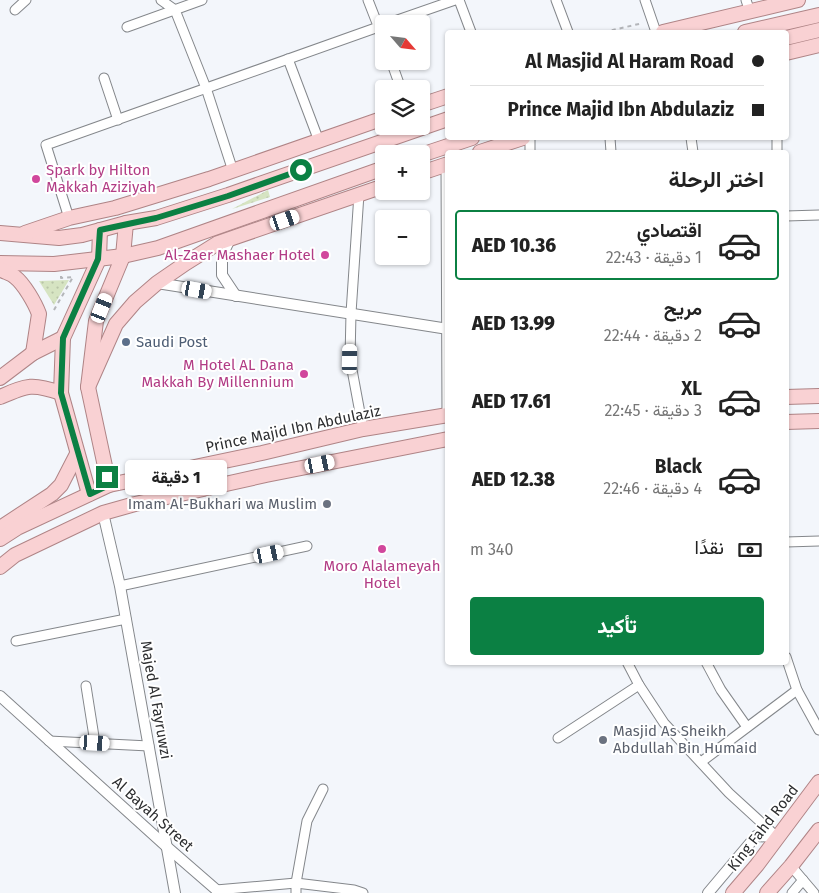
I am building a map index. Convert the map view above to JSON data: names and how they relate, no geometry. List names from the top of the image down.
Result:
{
  "streets": {
    "main road": ["Prince Majid Ibn Abdulaziz", "King Fahd Road"],
    "street": ["Majed Al Fayruwzi", "Al Bayah Street"]
  },
  "crossings": [
    ["Majed Al Fayruwzi", "Al Bayah Street"]
  ],
  "places": [
    "Spark by Hilton Makkah Aziziyah",
    "Al-Zaer Mashaer Hotel",
    "Saudi Post",
    "M Hotel AL Dana Makkah By Millennium",
    "Imam Al-Bukhari wa Muslim",
    "Moro Alalameyah Hotel",
    "Masjid As Sheikh Abdullah Bin Humaid"
  ],
  "north": "bottom right",
  "page": {
    "map_buttons": ["+", "−"],
    "banner": ["Al Masjid Al Haram Road", "Prince Majid Ibn Abdulaziz"],
    "heading": "اختر الرحلة",
    "list": [
      {
        "name": "اقتصادي",
        "note": "1 دقيقة · 22:43",
        "value": "AED 10.36"
      },
      {
        "name": "مريح",
        "note": "2 دقيقة · 22:44",
        "value": "AED 13.99"
      },
      {
        "name": "XL",
        "note": "3 دقيقة · 22:45",
        "value": "AED 17.61"
      },
      {
        "name": "Black",
        "note": "4 دقيقة · 22:46",
        "value": "AED 12.38"
      }
    ],
    "bubble": "1 دقيقة",
    "pay": ["نقدًا", "340 m"],
    "buttons": "تأكيد"
  }
}
